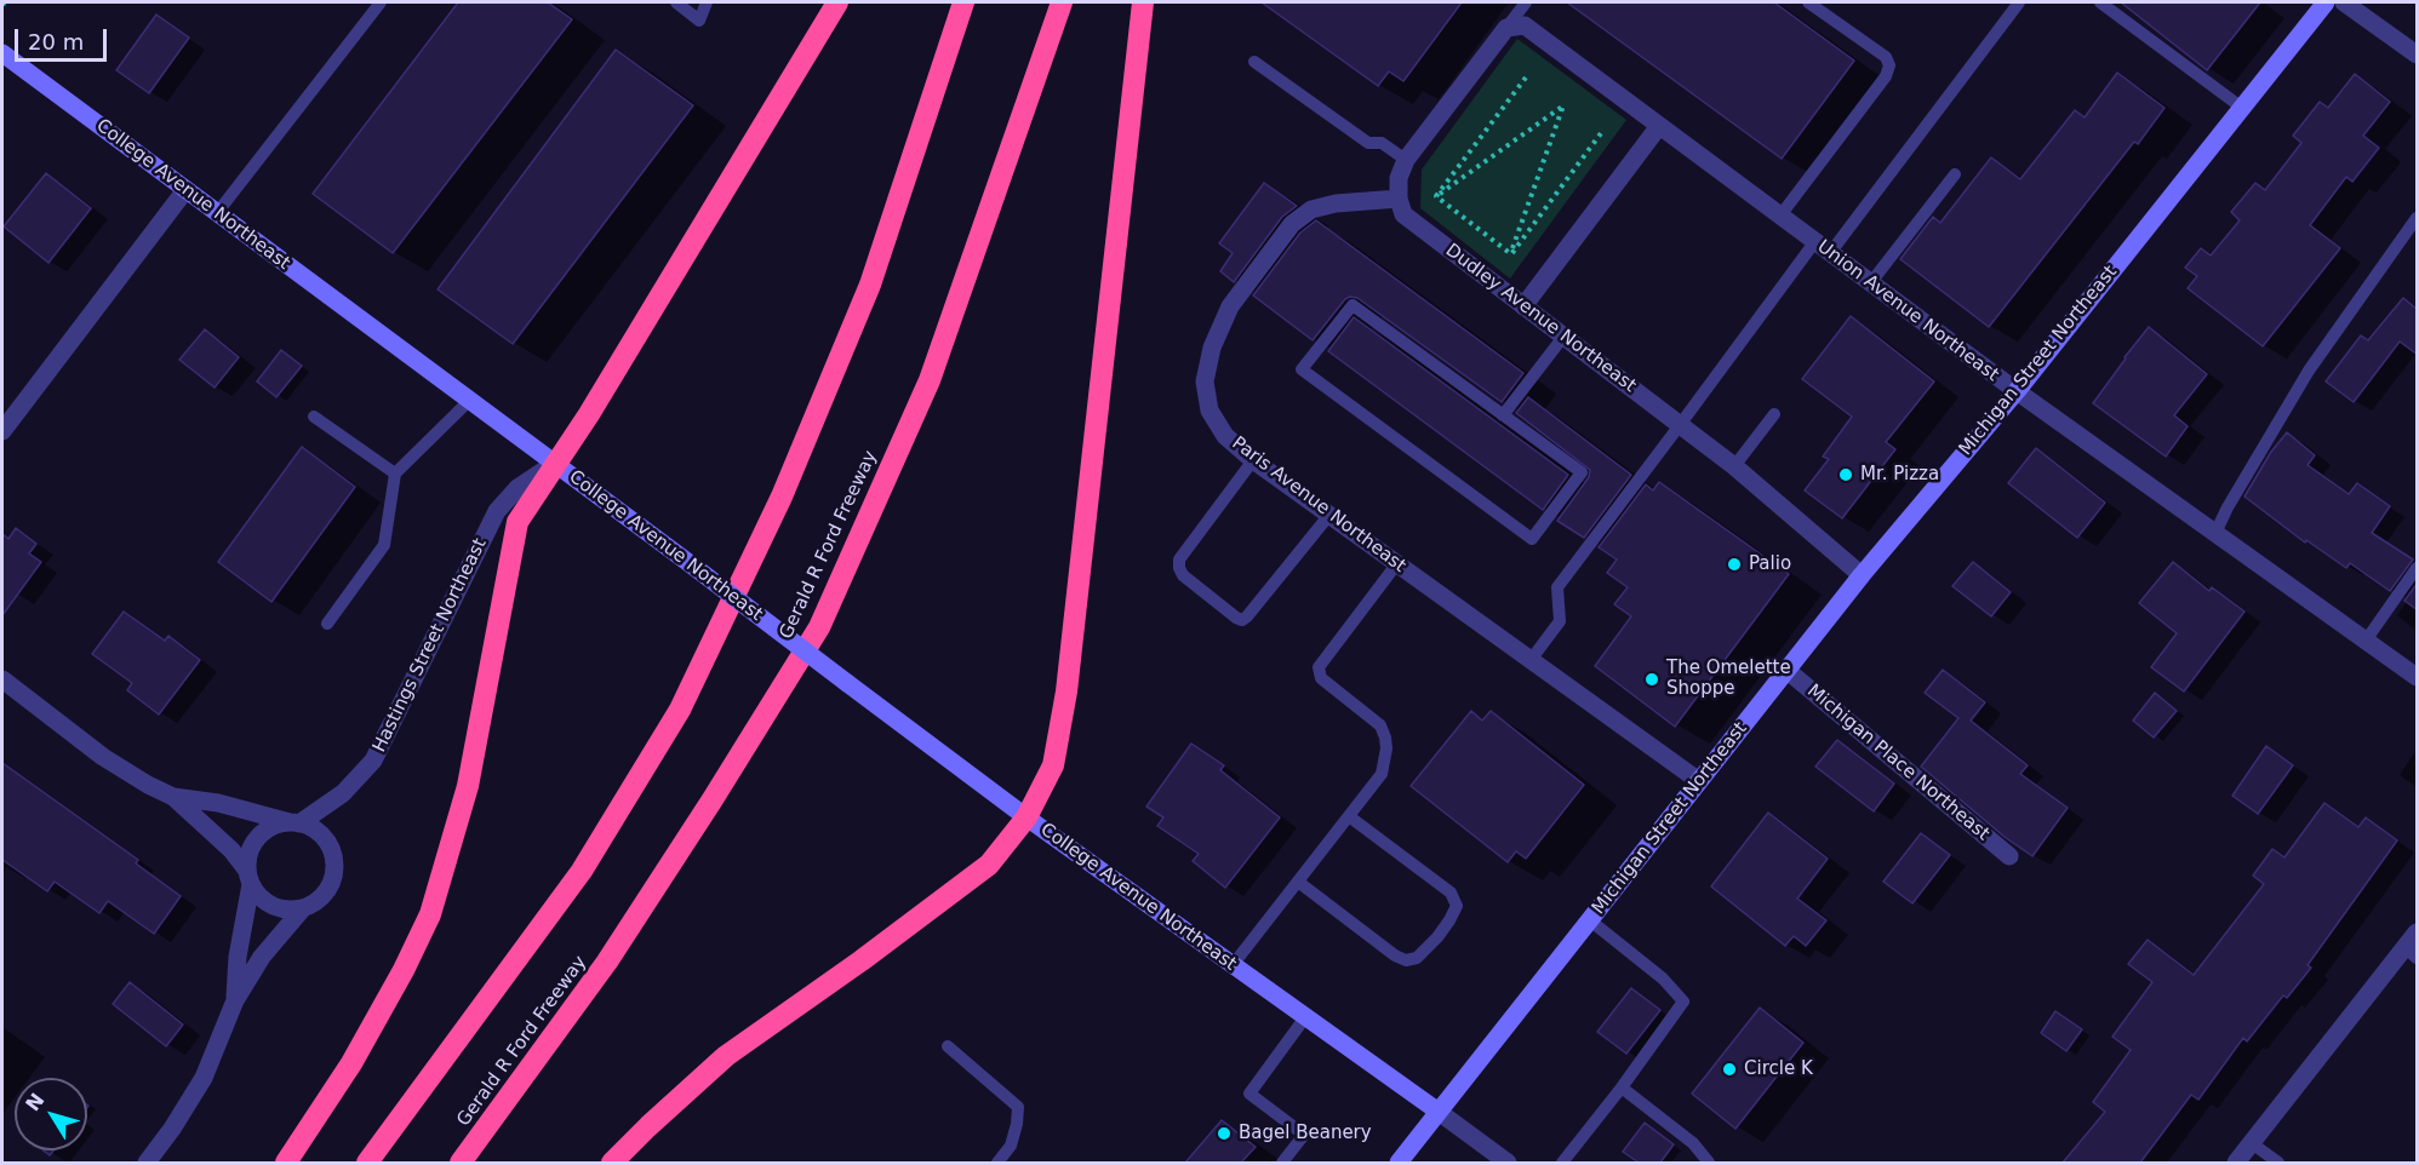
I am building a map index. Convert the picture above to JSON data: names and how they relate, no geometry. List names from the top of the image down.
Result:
{
  "streets": {
    "highway": ["Gerald R Ford Freeway"],
    "main road": ["College Avenue Northeast", "Michigan Street Northeast"],
    "street": [
      "Union Avenue Northeast",
      "Dudley Avenue Northeast",
      "Paris Avenue Northeast",
      "Hastings Street Northeast",
      "Michigan Place Northeast"
    ]
  },
  "crossings": [
    ["College Avenue Northeast", "Michigan Street Northeast"],
    ["College Avenue Northeast", "Hastings Street Northeast"],
    ["Union Avenue Northeast", "Michigan Street Northeast"],
    ["Dudley Avenue Northeast", "Michigan Street Northeast"],
    ["Dudley Avenue Northeast", "Paris Avenue Northeast"],
    ["Michigan Street Northeast", "Paris Avenue Northeast"],
    ["Michigan Street Northeast", "Michigan Place Northeast"]
  ],
  "places": [
    "Mr. Pizza",
    "Palio",
    "The Omelette Shoppe",
    "Circle K",
    "Bagel Beanery"
  ],
  "scale_bar": "20 m",
  "north": "top left"
}
